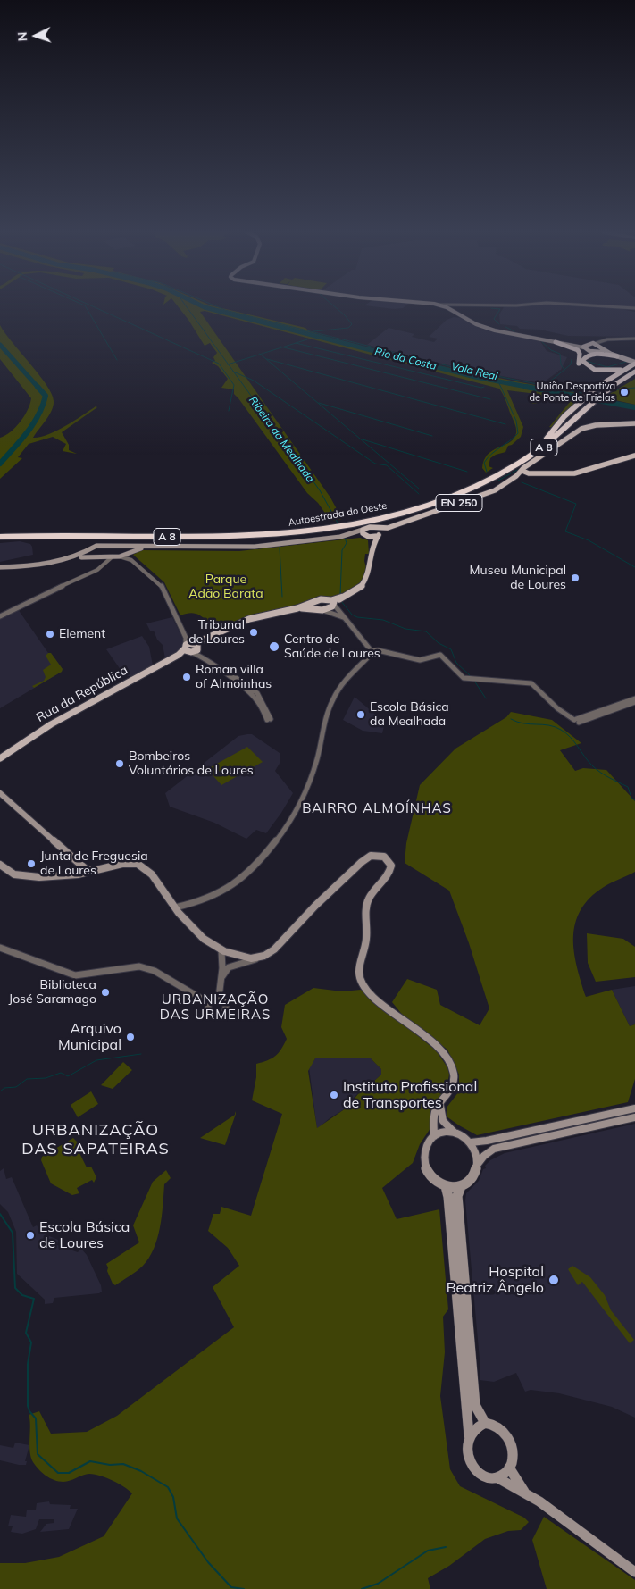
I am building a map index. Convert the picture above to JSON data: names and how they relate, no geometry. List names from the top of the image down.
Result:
{
  "streets": {
    "highway": ["A 8", "Autoestrada do Oeste"],
    "main road": ["EN 250", "Rua da República"]
  },
  "districts": ["BAIRRO ALMOÍNHAS", "URBANIZAÇÃO DAS URMEIRAS", "URBANIZAÇÃO DAS SAPATEIRAS"],
  "water": ["Rio da Costa", "Vala Real", "Ribeira da Mealhada"],
  "parks": ["Parque Adão Barata"],
  "places": [
    "União Desportiva de Ponte de Frielas",
    "Museu Municipal de Loures",
    "Tribunal de Loures",
    "Element",
    "Centro de Saúde de Loures",
    "Roman villa of Almoinhas",
    "Escola Básica da Mealhada",
    "Bombeiros Voluntários de Loures",
    "Junta de Freguesia de Loures",
    "Biblioteca José Saramago",
    "Arquivo Municipal",
    "Instituto Profissional de Transportes",
    "Escola Básica de Loures",
    "Hospital Beatriz Ângelo"
  ],
  "north": "left"
}
